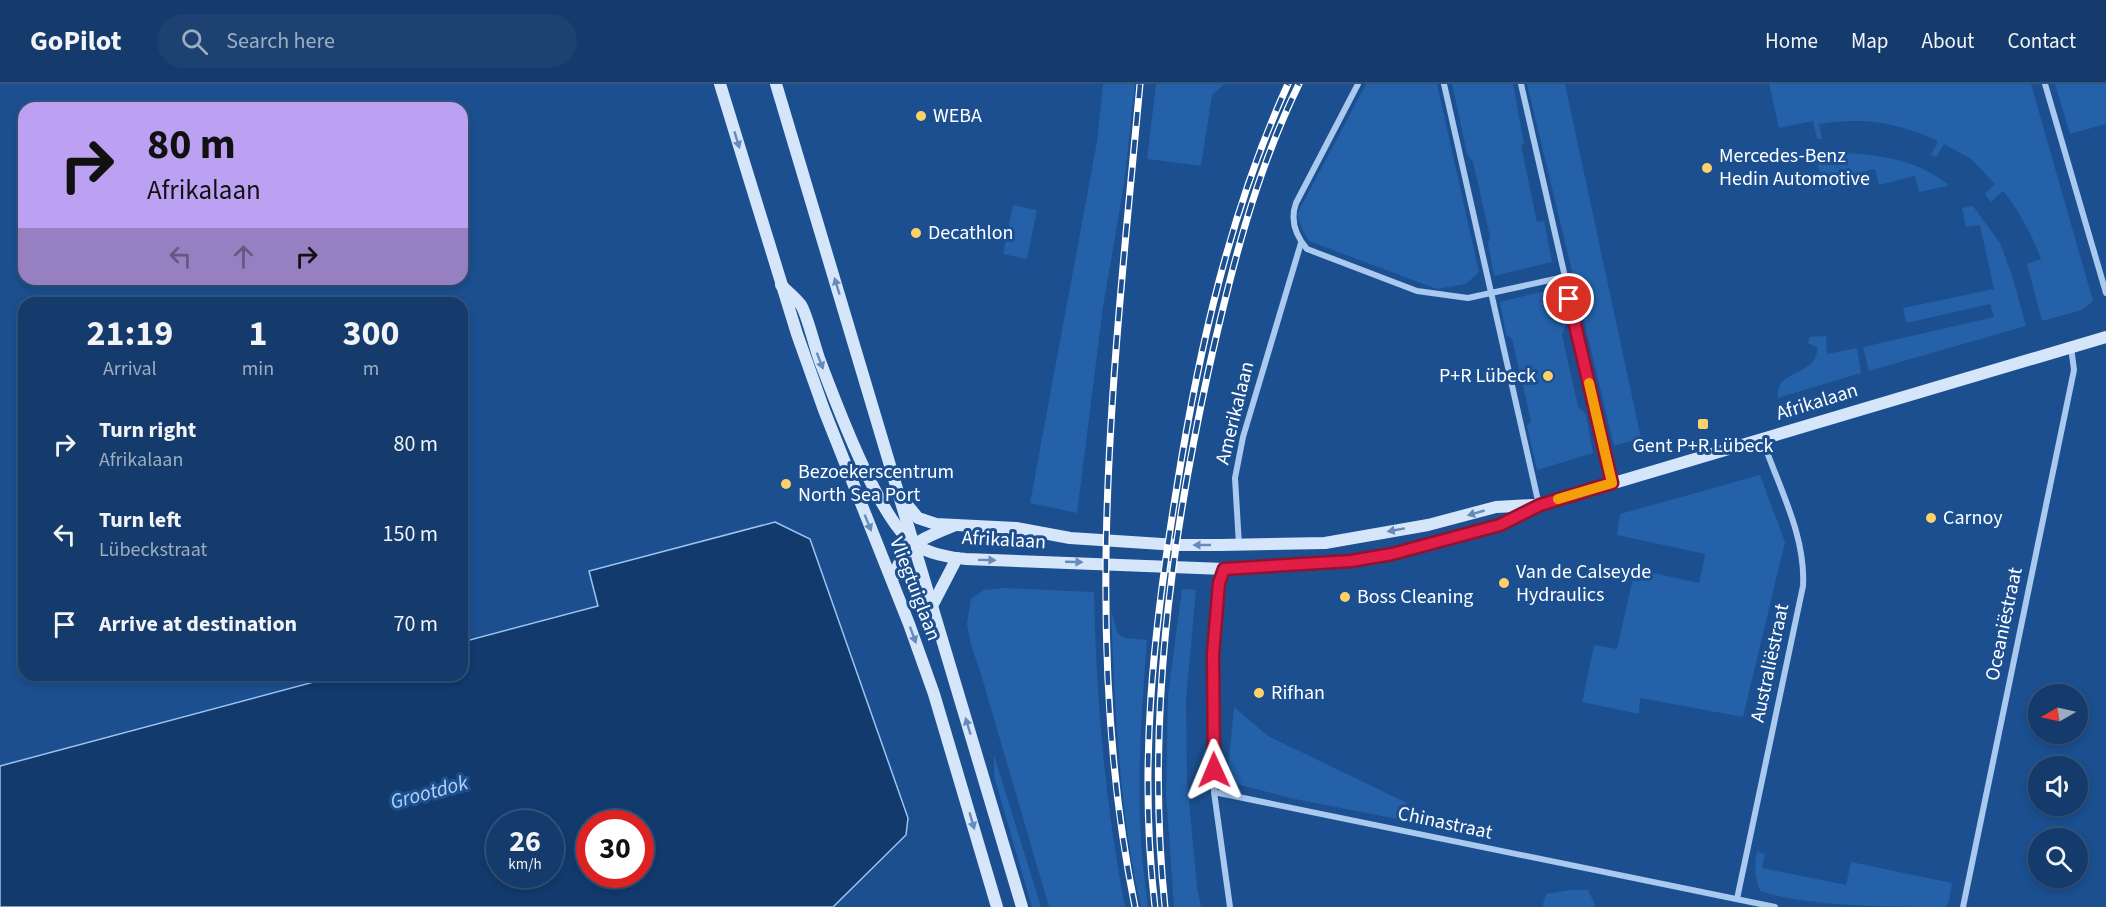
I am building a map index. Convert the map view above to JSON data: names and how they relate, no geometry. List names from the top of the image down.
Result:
{
  "streets": {
    "main road": ["Afrikalaan", "Vliegtuiglaan"],
    "street": [
      "Amerikalaan",
      "Oceaniëstraat",
      "Australiëstraat",
      "Chinastraat"
    ]
  },
  "crossings": [
    ["Afrikalaan", "Amerikalaan"],
    ["Afrikalaan", "Vliegtuiglaan"],
    ["Afrikalaan", "Oceaniëstraat"],
    ["Afrikalaan", "Australiëstraat"],
    ["Australiëstraat", "Chinastraat"]
  ],
  "water": ["Grootdok"],
  "places": {
    "other": [
      "WEBA",
      "Mercedes-Benz Hedin Automotive",
      "Decathlon",
      "P+R Lübeck",
      "Bezoekerscentrum North Sea Port",
      "Carnoy",
      "Van de Calseyde Hydraulics",
      "Boss Cleaning",
      "Rifhan"
    ],
    "transit": ["Gent P+R Lübeck"]
  },
  "north": "left",
  "page": {
    "header": "GoPilot",
    "search": "Search here",
    "nav": [
      "Home",
      "Map",
      "About",
      "Contact"
    ],
    "turn": ["80 m", "Afrikalaan"],
    "eta": [
      "21:19",
      "Arrival",
      "1",
      "min",
      "300",
      "m"
    ],
    "list": [
      {
        "name": "Turn right",
        "note": "Afrikalaan",
        "value": "80 m"
      },
      {
        "name": "Turn left",
        "note": "Lübeckstraat",
        "value": "150 m"
      },
      {
        "name": "Arrive at destination",
        "value": "70 m"
      }
    ],
    "speed": "26 km/h",
    "limit": "30"
  }
}
